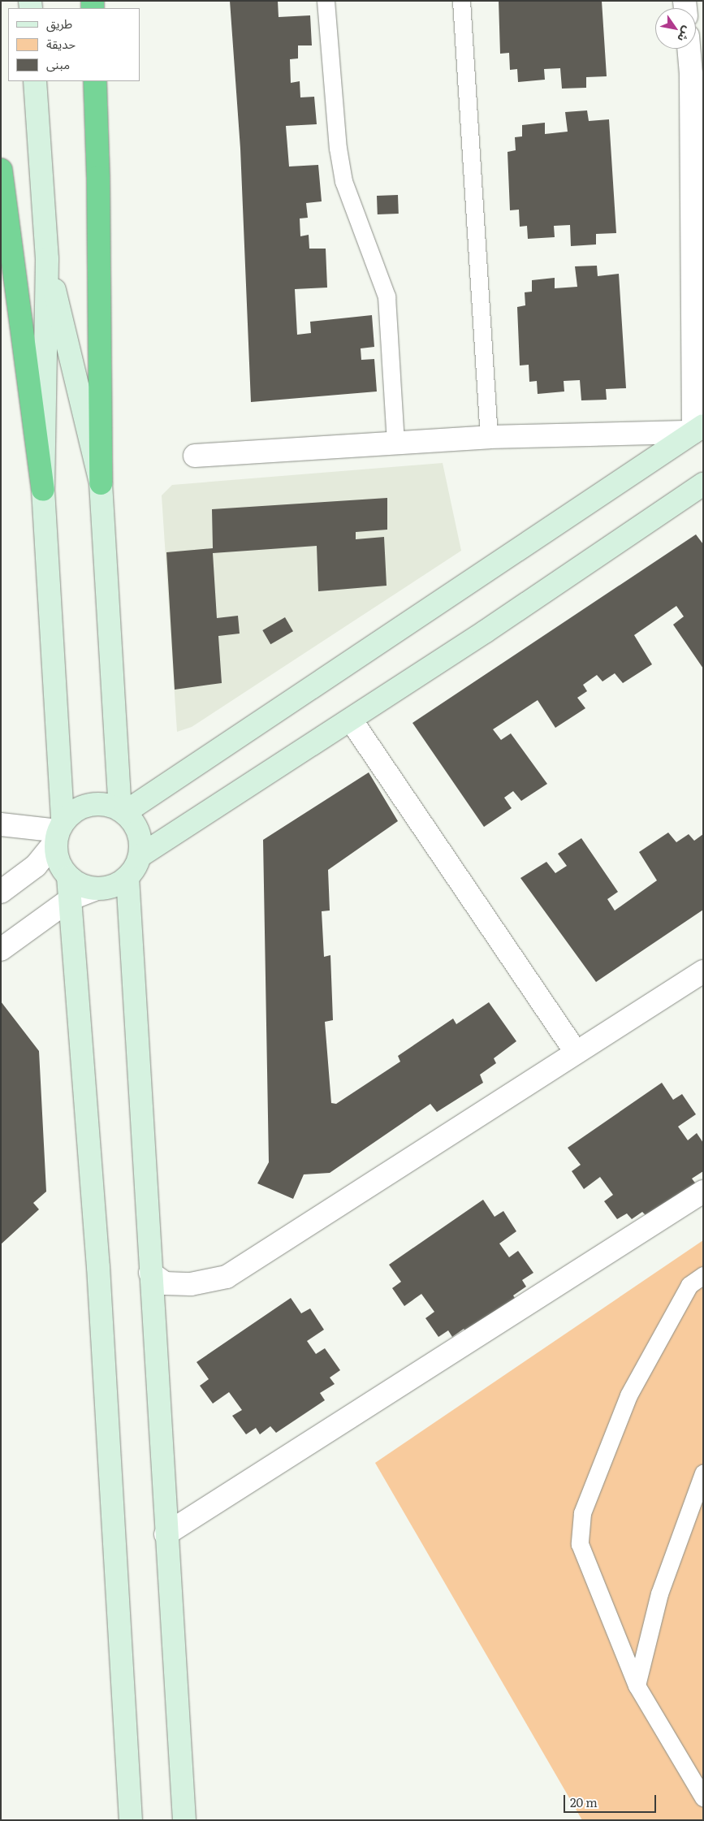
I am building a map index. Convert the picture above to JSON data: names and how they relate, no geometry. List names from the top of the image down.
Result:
{
  "legend": ["طريق", "حديقة", "مبنى"],
  "scale_bar": "20 m",
  "north": "bottom right"
}
